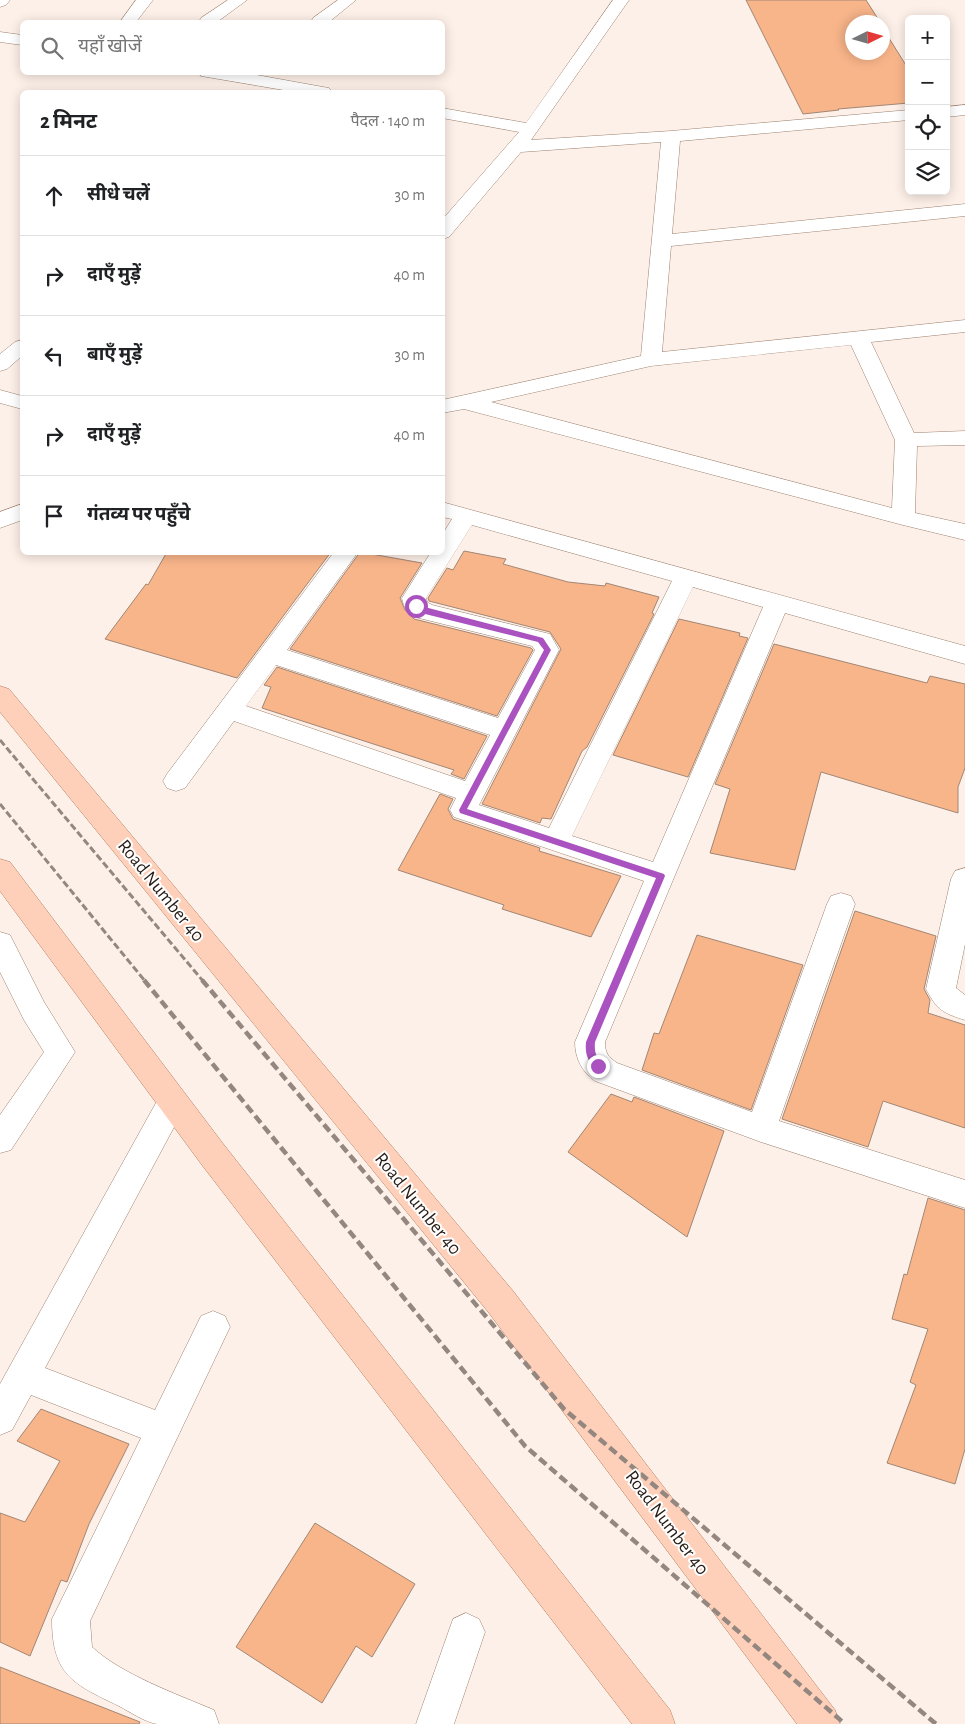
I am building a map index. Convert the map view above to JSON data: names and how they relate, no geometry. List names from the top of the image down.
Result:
{
  "streets": {
    "main road": ["Road Number 40"]
  },
  "north": "right",
  "page": {
    "map_buttons": ["+", "−"],
    "search": "यहाँ खोजें",
    "heading": ["2 मिनट", "पैदल · 140 m"],
    "list": [
      ["सीधे चलें", "30 m"],
      ["दाएँ मुड़ें", "40 m"],
      ["बाएँ मुड़ें", "30 m"],
      ["दाएँ मुड़ें", "40 m"],
      "गंतव्य पर पहुँचे"
    ]
  }
}
